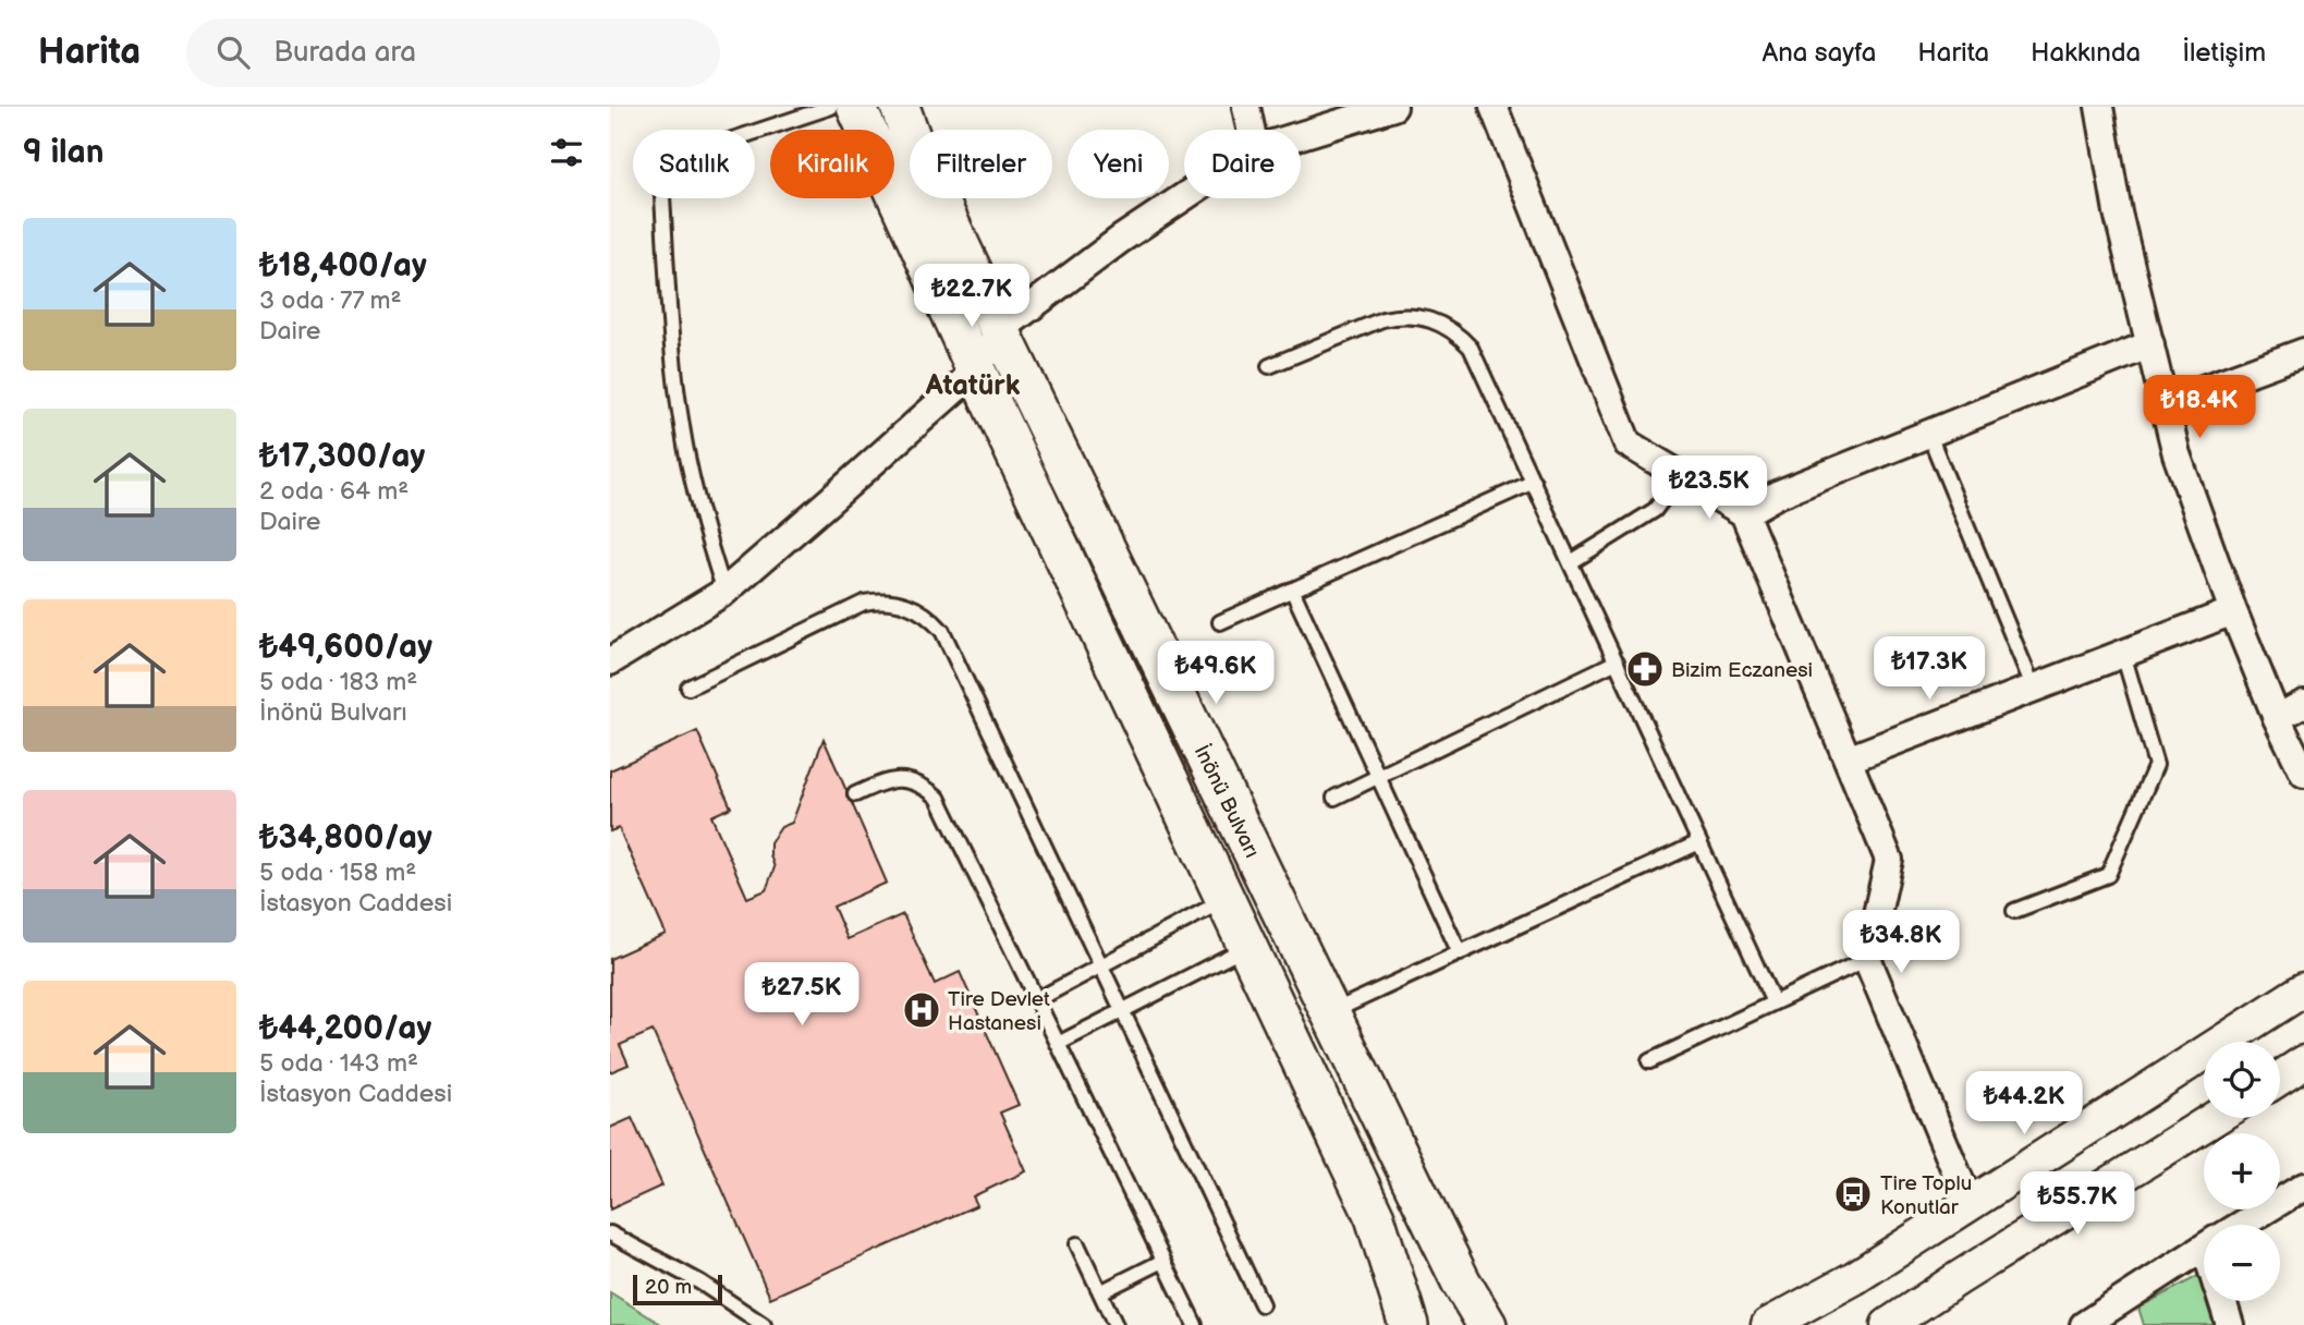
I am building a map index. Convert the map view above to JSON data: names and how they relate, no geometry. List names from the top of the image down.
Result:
{
  "streets": {
    "main road": ["İnönü Bulvarı"]
  },
  "districts": ["Atatürk"],
  "places": {
    "pharmacy": ["Bizim Eczanesi"],
    "hospital": ["Tire Devlet Hastanesi"],
    "bus stop": ["Tire Toplu Konutlar"]
  },
  "scale_bar": "20 m",
  "page": {
    "header": "Harita",
    "search": "Burada ara",
    "nav": [
      "Ana sayfa",
      "Harita",
      "Hakkında",
      "İletişim"
    ],
    "heading": "9 ilan",
    "chip": [
      "Satılık",
      "Kiralık",
      "Filtreler",
      "Yeni",
      "Daire"
    ],
    "list": [
      {
        "name": "₺18,400/ay",
        "note": "3 oda · 77 m² · Daire"
      },
      {
        "name": "₺17,300/ay",
        "note": "2 oda · 64 m² · Daire"
      },
      {
        "name": "₺49,600/ay",
        "note": "5 oda · 183 m² · İnönü Bulvarı"
      },
      {
        "name": "₺34,800/ay",
        "note": "5 oda · 158 m² · İstasyon Caddesi"
      },
      {
        "name": "₺44,200/ay",
        "note": "5 oda · 143 m² · İstasyon Caddesi"
      }
    ],
    "price": [
      "₺22.7K",
      "₺18.4K",
      "₺23.5K",
      "₺17.3K",
      "₺49.6K",
      "₺34.8K",
      "₺27.5K",
      "₺44.2K",
      "₺55.7K"
    ],
    "map_buttons": ["+", "−"],
    "scale": "20 m"
  }
}
